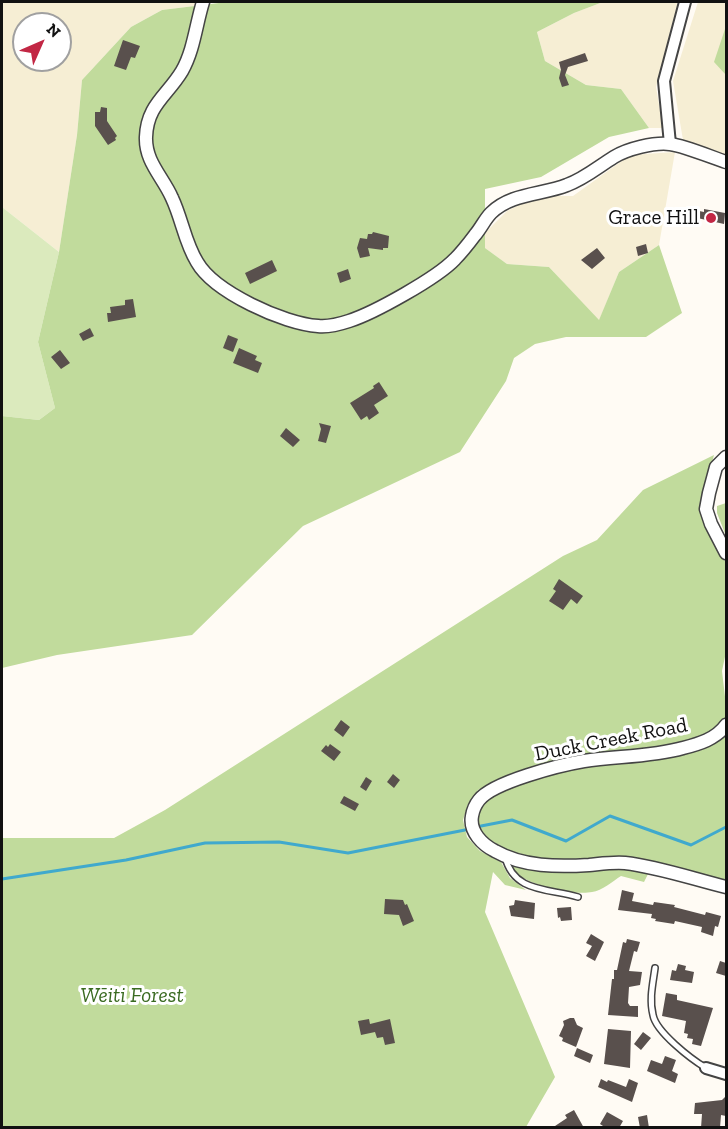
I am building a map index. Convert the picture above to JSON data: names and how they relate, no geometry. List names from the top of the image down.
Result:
{
  "streets": {
    "street": ["Duck Creek Road"]
  },
  "parks": ["Wēiti Forest"],
  "places": ["Grace Hill"],
  "north": "top right"
}
